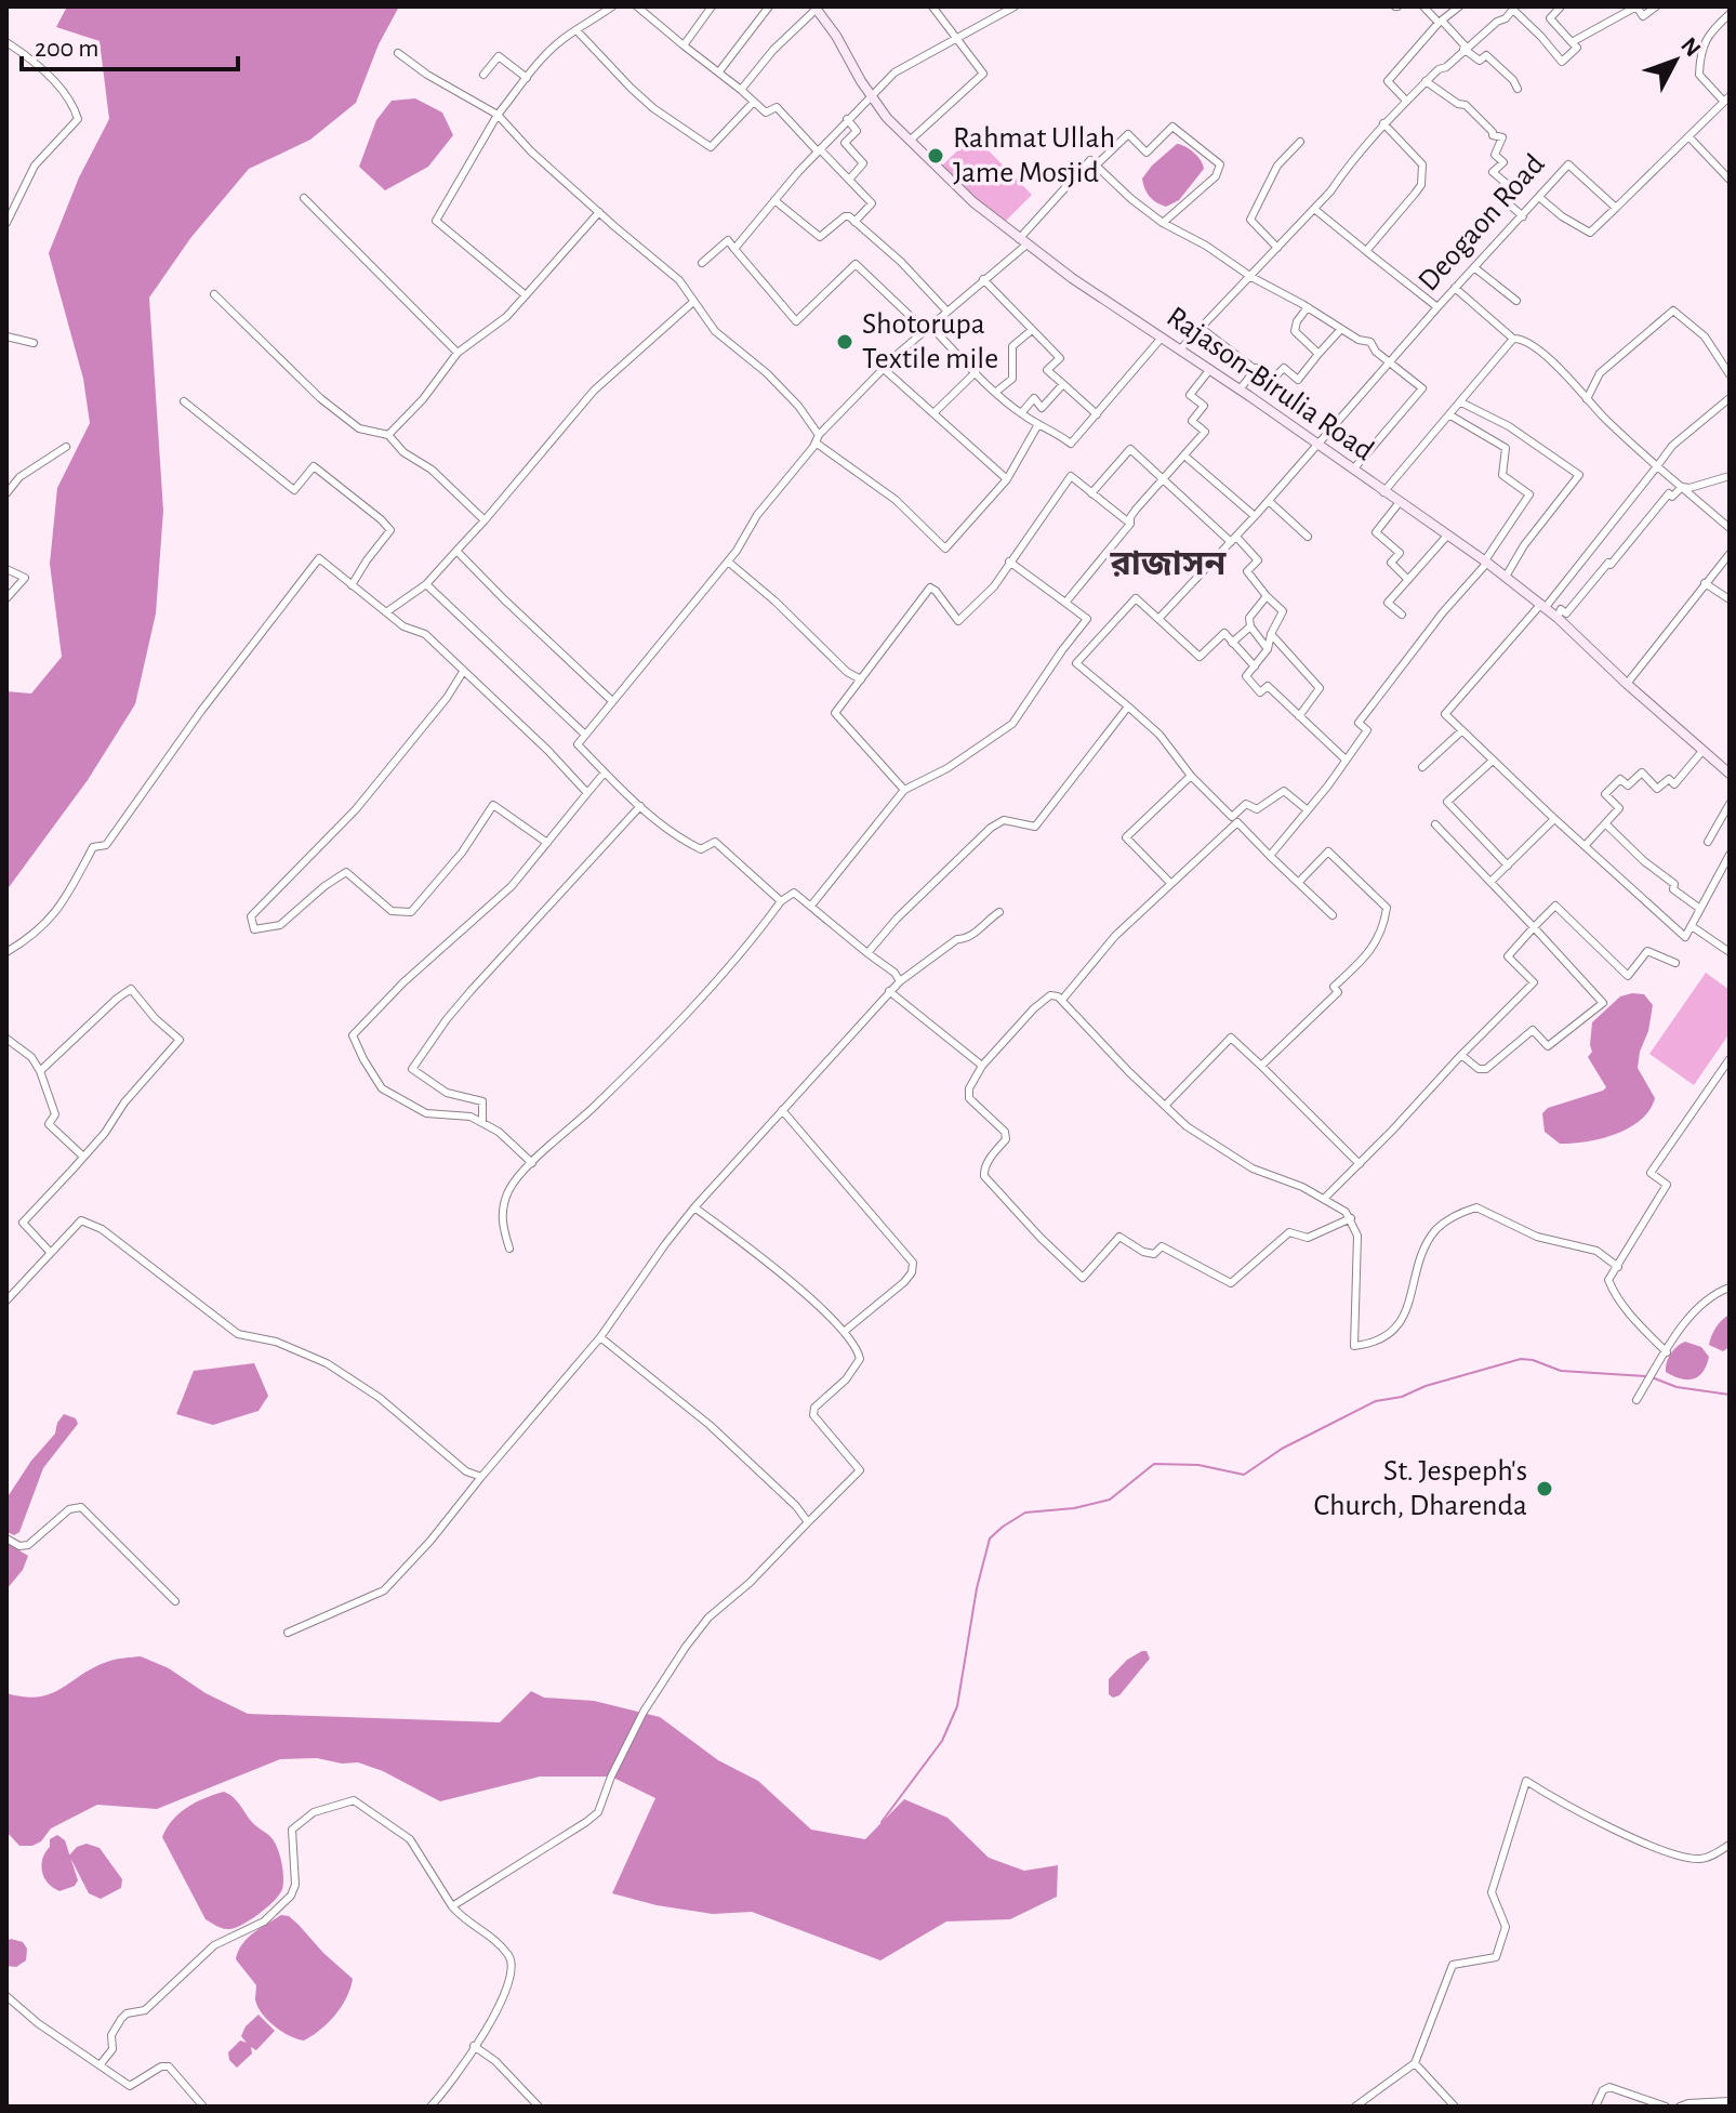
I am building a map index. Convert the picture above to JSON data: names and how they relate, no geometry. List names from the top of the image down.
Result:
{
  "streets": {
    "street": ["Deogaon Road", "Rajason-Birulia Road"]
  },
  "crossings": [
    ["Deogaon Road", "Rajason-Birulia Road"]
  ],
  "districts": ["রাজাসন"],
  "places": ["Rahmat Ullah Jame Mosjid", "Shotorupa Textile mile", "St. Jespeph's Church, Dharenda"],
  "scale_bar": "200 m",
  "north": "top right"
}
